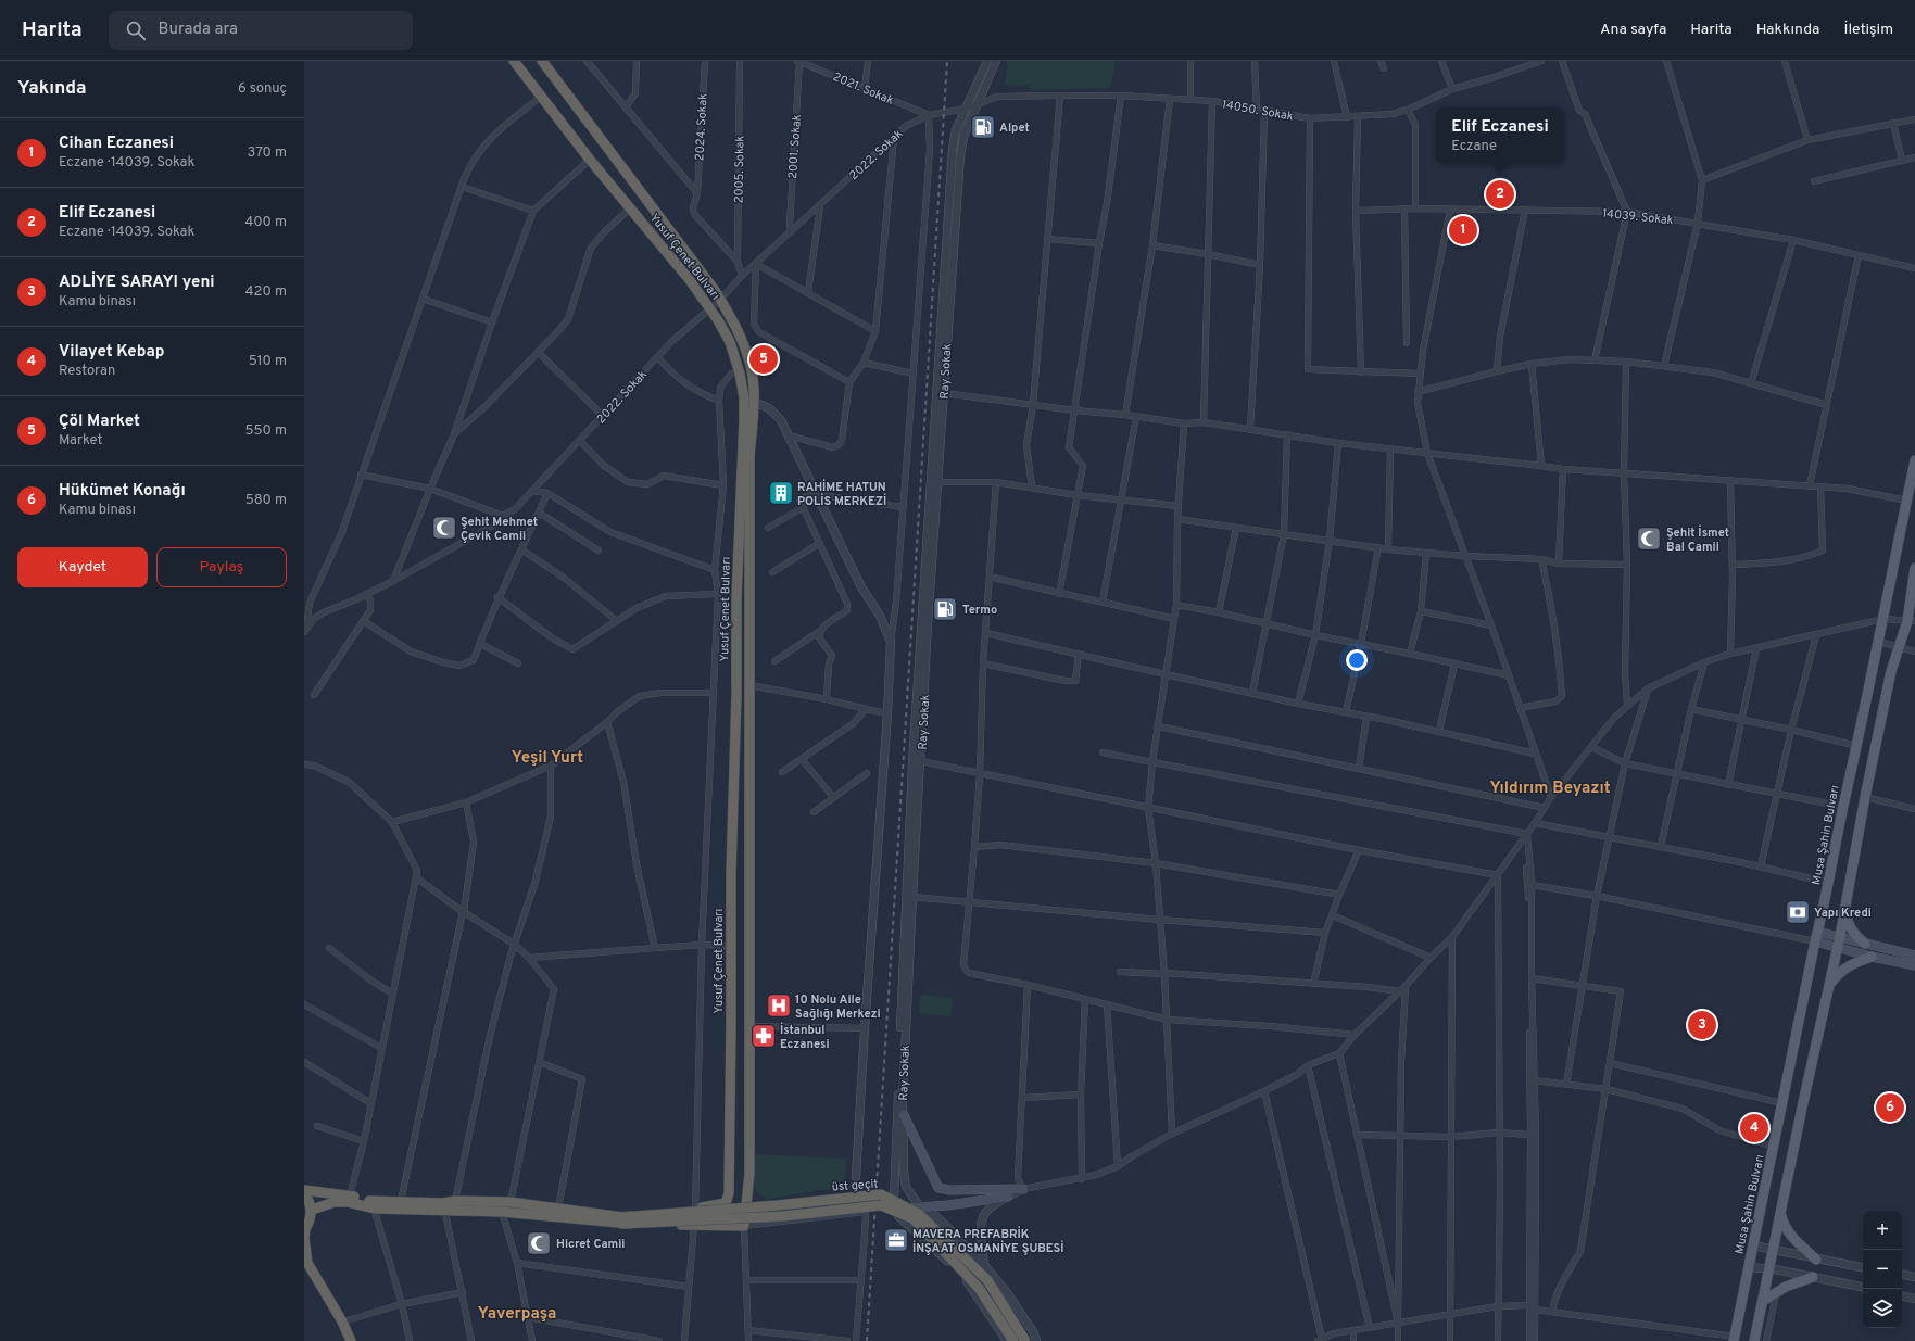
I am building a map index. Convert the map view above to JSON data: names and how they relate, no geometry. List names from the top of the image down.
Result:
{
  "streets": {
    "highway": ["Yusuf Çenet Bulvarı", "üst geçit"],
    "main road": ["Musa Şahin Bulvarı"],
    "street": [
      "2021. Sokak",
      "14050. Sokak",
      "2024. Sokak",
      "2001. Sokak",
      "2022. Sokak",
      "2005. Sokak",
      "14039. Sokak",
      "Ray Sokak"
    ]
  },
  "crossings": [
    ["2021. Sokak", "14050. Sokak"],
    ["2021. Sokak", "2001. Sokak"],
    ["2021. Sokak", "2022. Sokak"],
    ["14050. Sokak", "2022. Sokak"],
    ["14050. Sokak", "Ray Sokak"],
    ["2024. Sokak", "2005. Sokak"],
    ["2001. Sokak", "2022. Sokak"],
    ["2022. Sokak", "2005. Sokak"],
    ["2022. Sokak", "Yusuf Çenet Bulvarı"]
  ],
  "districts": ["Yeşil Yurt", "Yıldırım Beyazıt", "Yaverpaşa"],
  "places": {
    "fuel station": ["Alpet", "Termo"],
    "building": ["RAHİME HATUN POLİS MERKEZİ"],
    "mosque": ["Şehit Mehmet Çevik Camii", "Şehit İsmet Bal Camii", "Hicret Camii"],
    "bank": ["Yapı Kredi"],
    "hospital": ["10 Nolu Aile Sağlığı Merkezi"],
    "pharmacy": ["İstanbul Eczanesi"],
    "office": ["MAVERA PREFABRİK İNŞAAT OSMANİYE ŞUBESİ"]
  },
  "page": {
    "header": "Harita",
    "search": "Burada ara",
    "nav": [
      "Ana sayfa",
      "Harita",
      "Hakkında",
      "İletişim"
    ],
    "heading": ["Yakında", "6 sonuç"],
    "popup": ["Elif Eczanesi", "Eczane"],
    "list": [
      {
        "mark": "1",
        "name": "Cihan Eczanesi",
        "note": "Eczane · 14039. Sokak",
        "value": "370 m"
      },
      {
        "mark": "2",
        "name": "Elif Eczanesi",
        "note": "Eczane · 14039. Sokak",
        "value": "400 m"
      },
      {
        "mark": "3",
        "name": "ADLİYE SARAYI yeni",
        "note": "Kamu binası",
        "value": "420 m"
      },
      {
        "mark": "4",
        "name": "Vilayet Kebap",
        "note": "Restoran",
        "value": "510 m"
      },
      {
        "mark": "5",
        "name": "Çöl Market",
        "note": "Market",
        "value": "550 m"
      },
      {
        "mark": "6",
        "name": "Hükümet Konağı",
        "note": "Kamu binası",
        "value": "580 m"
      }
    ],
    "pins": [
      "2",
      "1",
      "5",
      "3",
      "6",
      "4"
    ],
    "buttons": ["Kaydet", "Paylaş"],
    "map_buttons": ["+", "−"]
  }
}
